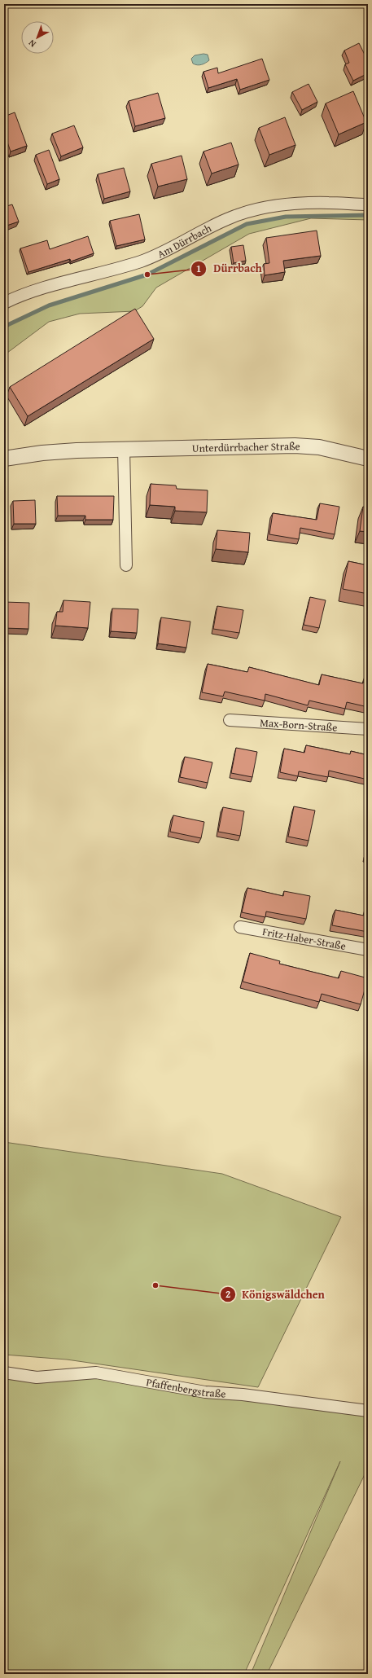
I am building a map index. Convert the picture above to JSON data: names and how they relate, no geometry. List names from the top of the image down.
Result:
{
  "streets": {
    "street": [
      "Am Dürrbach",
      "Unterdürrbacher Straße",
      "Max-Born-Straße",
      "Fritz-Haber-Straße",
      "Pfaffenbergstraße"
    ]
  },
  "places": ["Dürrbach", "Königswäldchen"],
  "north": "bottom left"
}
